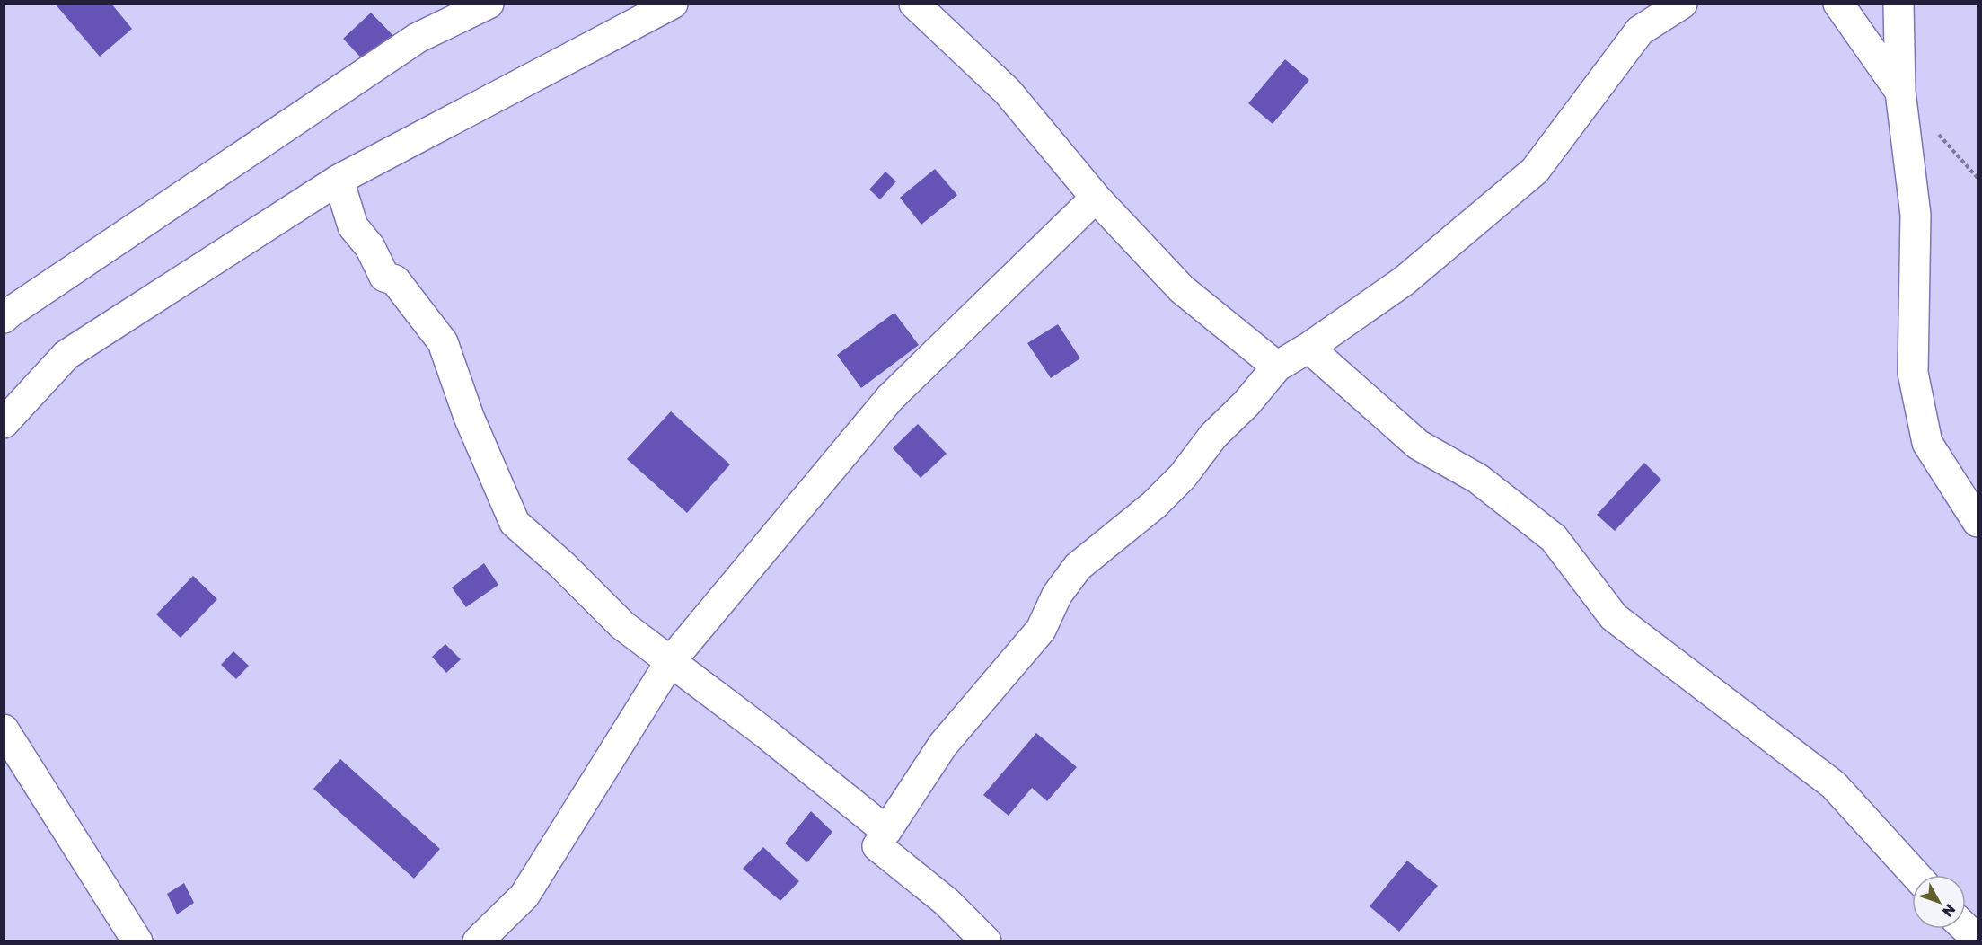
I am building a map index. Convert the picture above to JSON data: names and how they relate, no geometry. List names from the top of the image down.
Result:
{
  "north": "bottom right"
}
